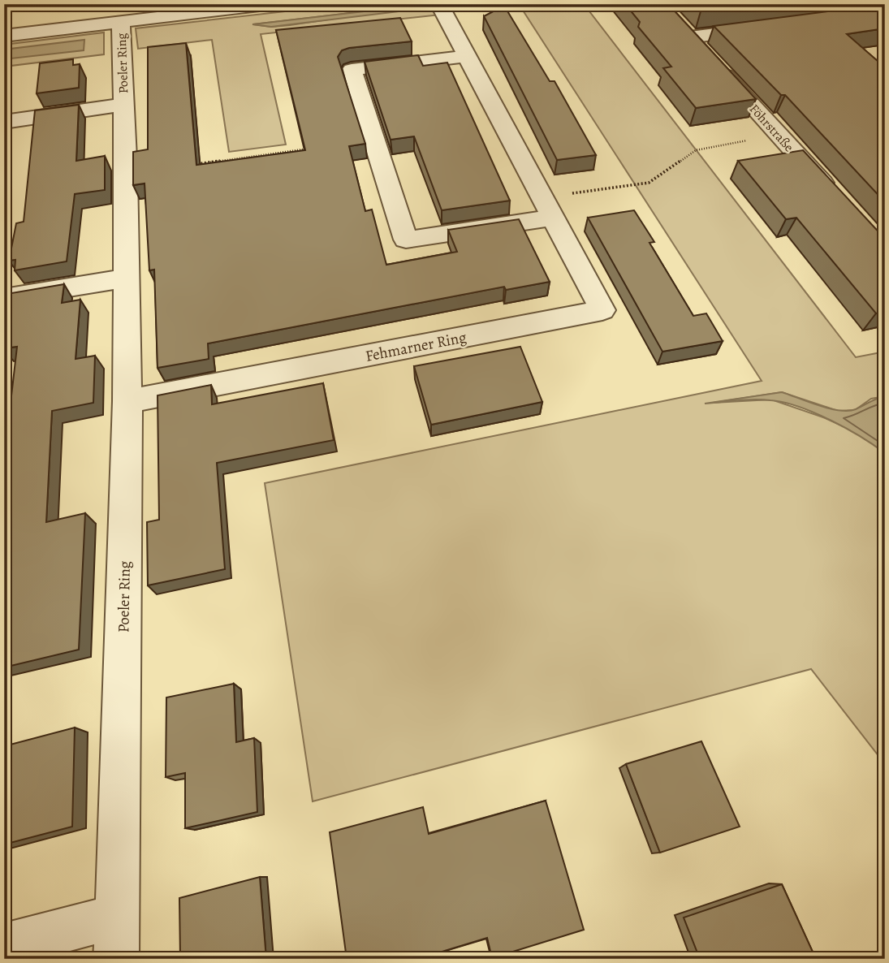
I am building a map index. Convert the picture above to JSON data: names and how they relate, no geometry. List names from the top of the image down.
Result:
{
  "streets": {
    "street": ["Poeler Ring", "Föhrstraße", "Fehmarner Ring"]
  },
  "crossings": [
    ["Poeler Ring", "Fehmarner Ring"]
  ]
}
